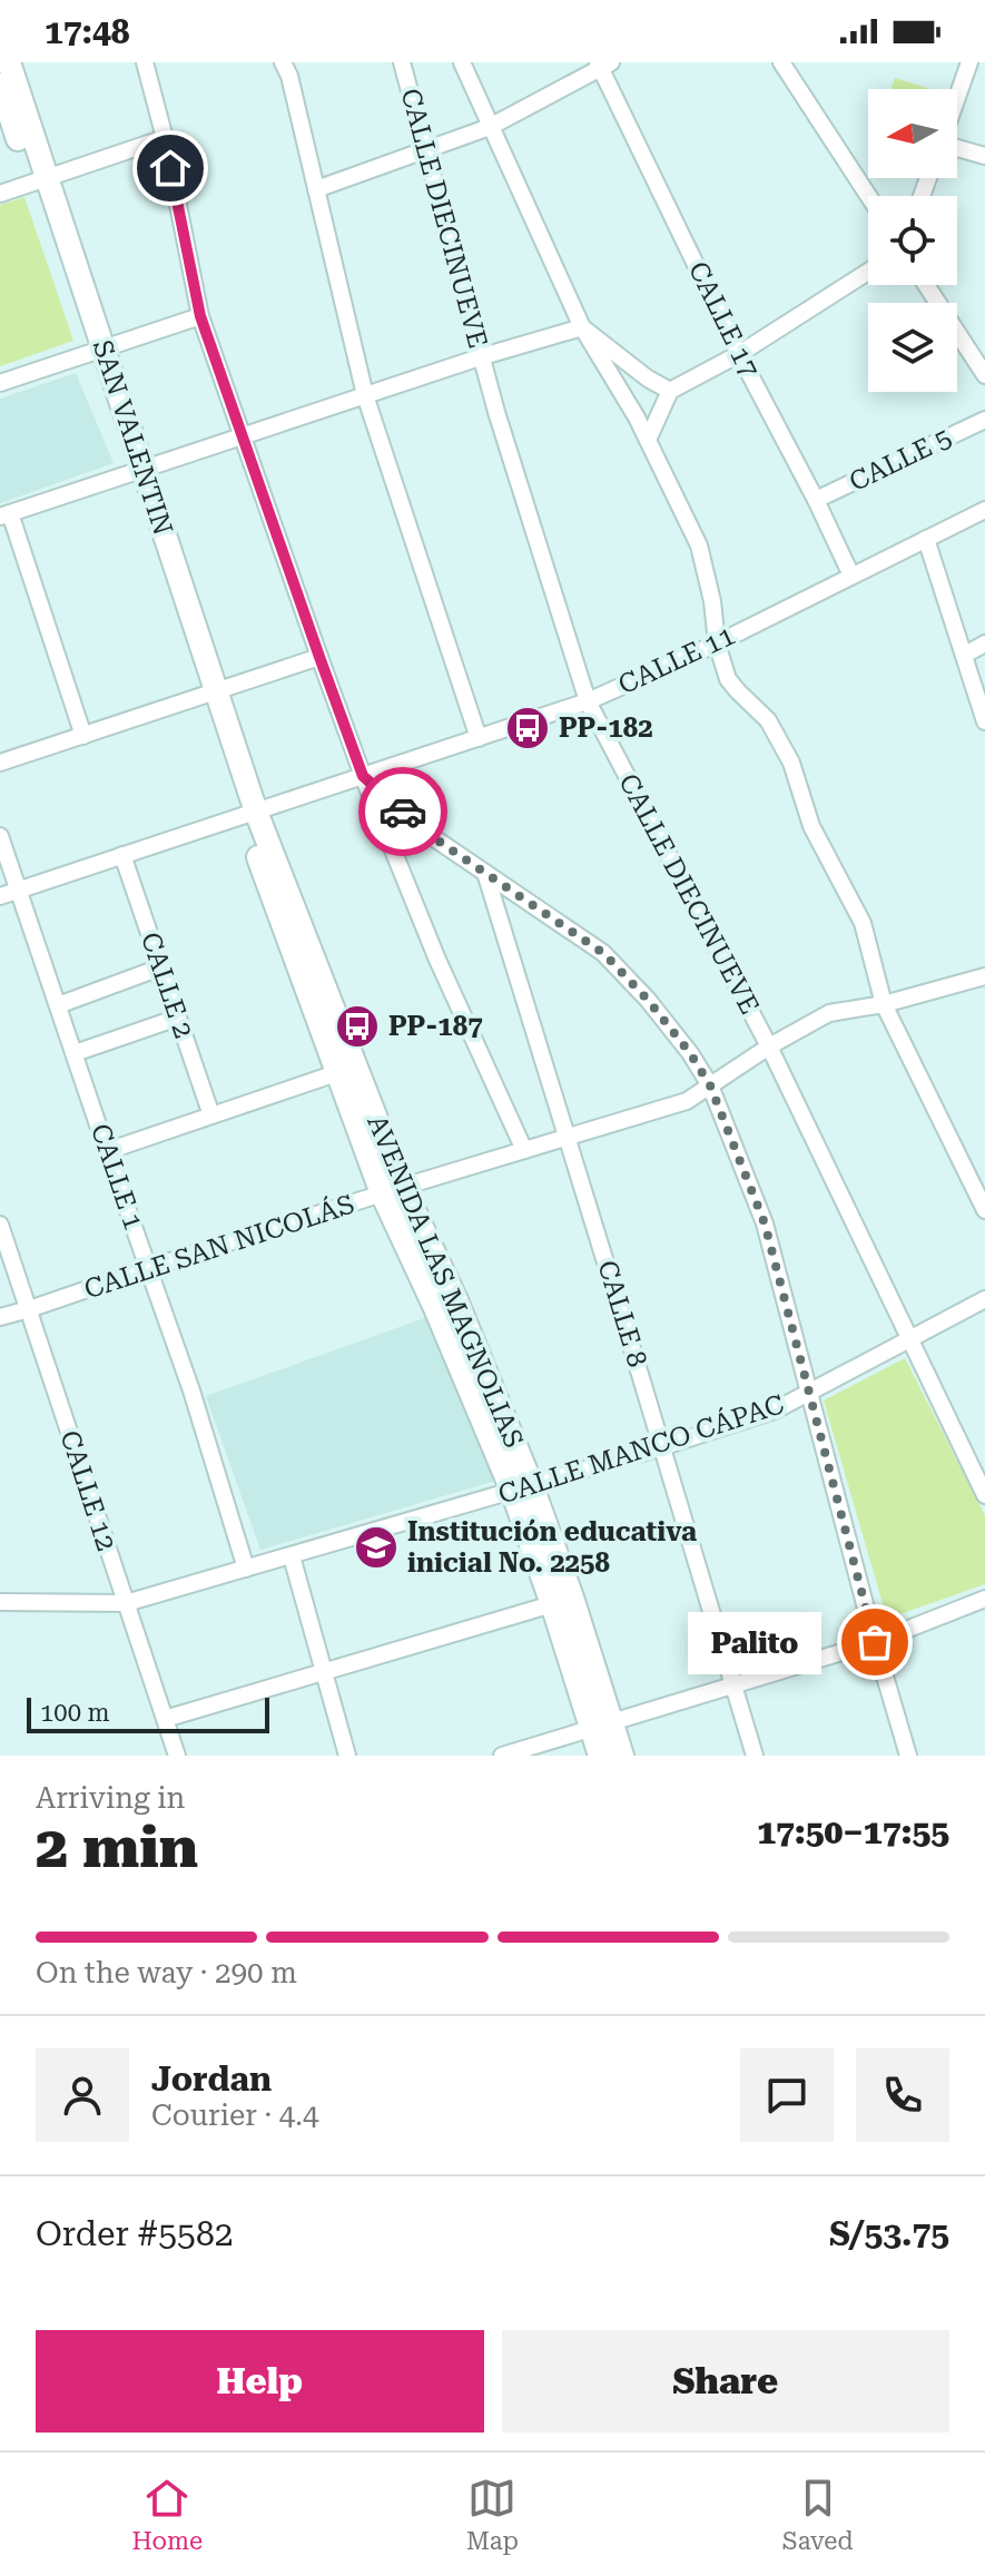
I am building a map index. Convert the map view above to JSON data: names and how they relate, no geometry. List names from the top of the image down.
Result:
{
  "streets": {
    "main road": ["SAN VALENTIN", "AVENIDA LAS MAGNOLIAS"],
    "street": [
      "CALLE DIECINUEVE",
      "CALLE 17",
      "CALLE 5",
      "CALLE 11",
      "CALLE 2",
      "CALLE 1",
      "CALLE SAN NICOLÁS",
      "CALLE 8",
      "CALLE MANCO CÁPAC",
      "CALLE 12"
    ]
  },
  "crossings": [
    ["CALLE DIECINUEVE", "CALLE 11"],
    ["CALLE DIECINUEVE", "CALLE SAN NICOLÁS"],
    ["CALLE DIECINUEVE", "CALLE MANCO CÁPAC"],
    ["CALLE 17", "CALLE 5"],
    ["CALLE 17", "CALLE 11"],
    ["SAN VALENTIN", "CALLE 11"],
    ["SAN VALENTIN", "AVENIDA LAS MAGNOLIAS"],
    ["CALLE 11", "CALLE 2"],
    ["CALLE 11", "CALLE 1"],
    ["CALLE 11", "AVENIDA LAS MAGNOLIAS"],
    ["CALLE 1", "CALLE SAN NICOLÁS"],
    ["CALLE 1", "CALLE MANCO CÁPAC"],
    ["CALLE SAN NICOLÁS", "AVENIDA LAS MAGNOLIAS"],
    ["CALLE SAN NICOLÁS", "CALLE 8"],
    ["CALLE SAN NICOLÁS", "CALLE 12"],
    ["AVENIDA LAS MAGNOLIAS", "CALLE MANCO CÁPAC"],
    ["CALLE 8", "CALLE MANCO CÁPAC"],
    ["CALLE MANCO CÁPAC", "CALLE 12"]
  ],
  "places": {
    "bus stop": ["PP-182", "PP-187"],
    "school or university": ["Institución educativa inicial No. 2258"],
    "other": ["Palito"]
  },
  "scale_bar": "100 m",
  "north": "left",
  "page": {
    "status": "17:48",
    "bubble": "Palito",
    "scale": "100 m",
    "heading": ["2 min", "Arriving in", "17:50–17:55"],
    "panel": [
      "Jordan",
      "Courier · 4.4",
      "Order #5582",
      "S/53.75"
    ],
    "bar": "On the way · 290 m",
    "buttons": ["Help", "Share"],
    "tabs": ["Home", "Map", "Saved"]
  }
}
